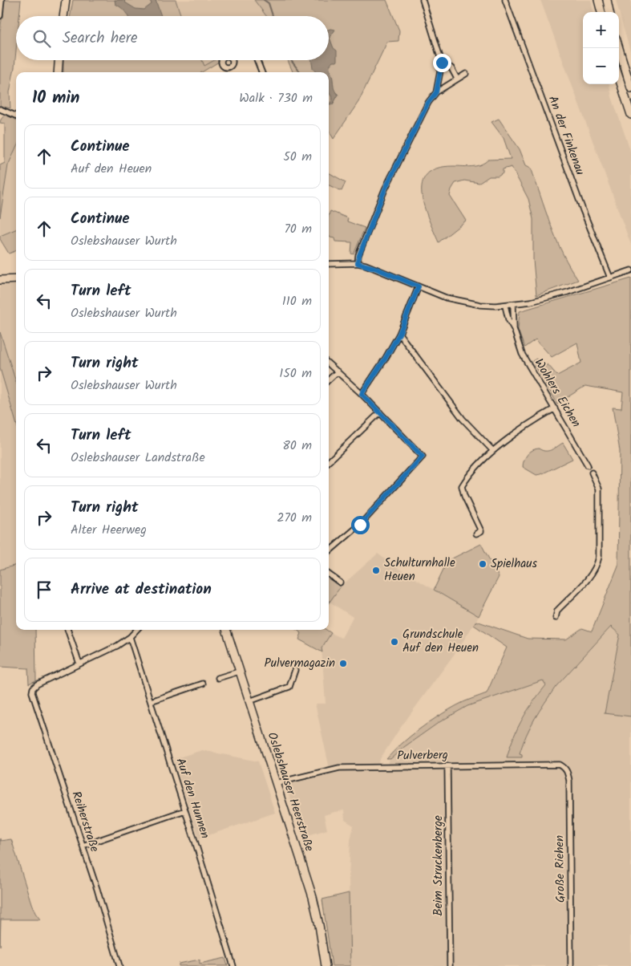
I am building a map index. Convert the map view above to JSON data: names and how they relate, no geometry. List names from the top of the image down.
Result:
{
  "streets": {
    "main road": ["Oslebshauser Heerstraße"],
    "street": [
      "An der Finkenau",
      "Wohlers Eichen",
      "Pulverberg",
      "Auf den Hunnen",
      "Reiherstraße",
      "Beim Struckenberge",
      "Große Riehen"
    ]
  },
  "crossings": [
    ["Pulverberg", "Oslebshauser Heerstraße"],
    ["Pulverberg", "Beim Struckenberge"],
    ["Pulverberg", "Große Riehen"]
  ],
  "places": [
    "Spielhaus",
    "Schulturnhalle Heuen",
    "Grundschule Auf den Heuen",
    "Pulvermagazin"
  ],
  "page": {
    "map_buttons": ["+", "−"],
    "search": "Search here",
    "heading": ["10 min", "Walk · 730 m"],
    "list": [
      ["Continue", "Auf den Heuen", "50 m"],
      ["Continue", "Oslebshauser Wurth", "70 m"],
      ["Turn left", "Oslebshauser Wurth", "110 m"],
      ["Turn right", "Oslebshauser Wurth", "150 m"],
      ["Turn left", "Oslebshauser Landstraße", "80 m"],
      ["Turn right", "Alter Heerweg", "270 m"],
      "Arrive at destination"
    ]
  }
}
